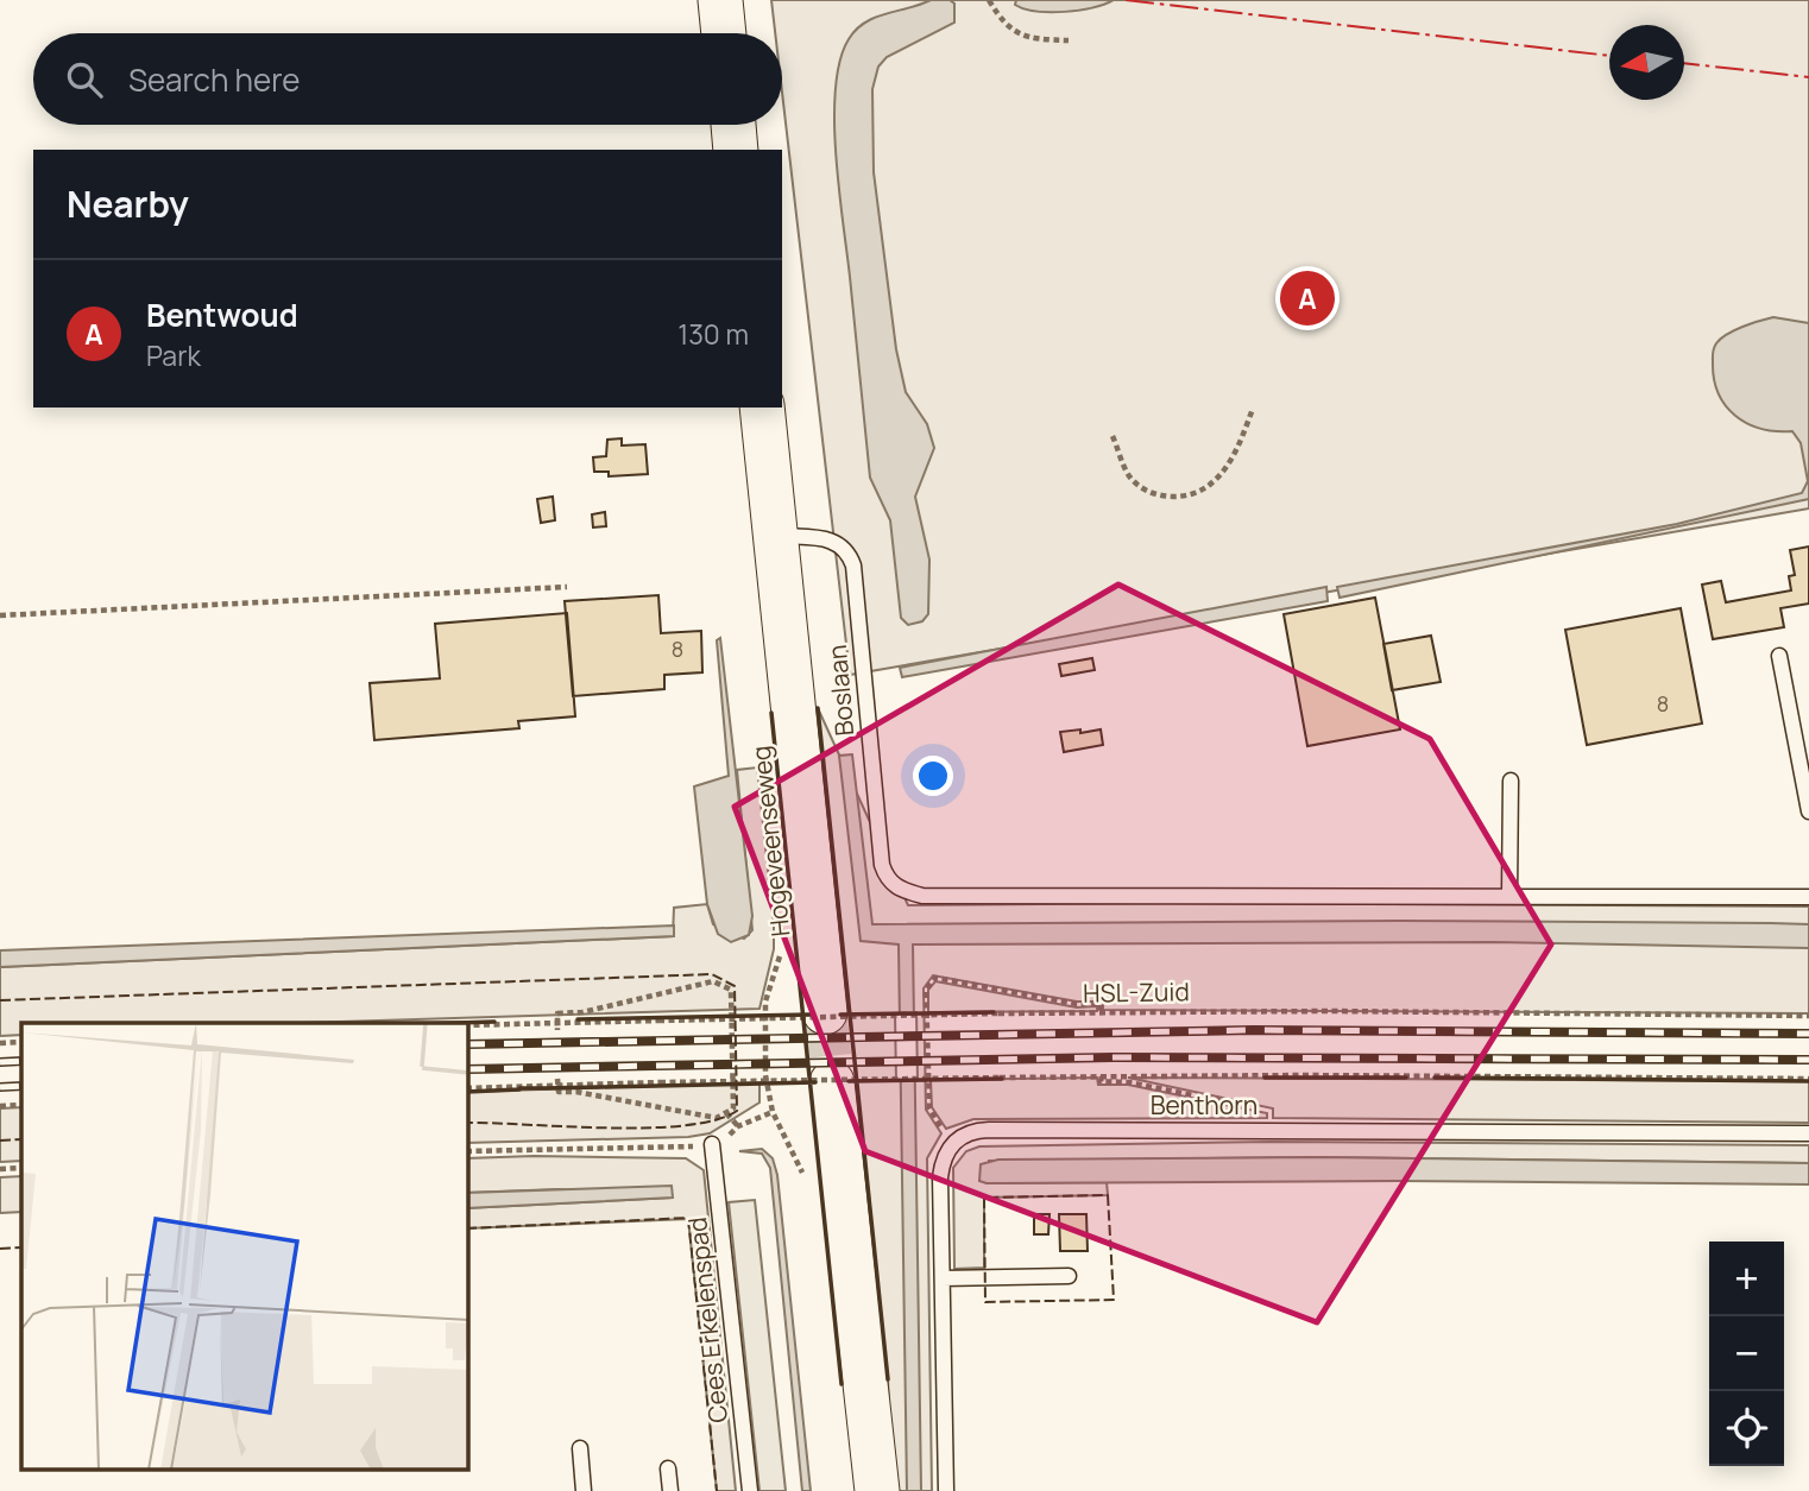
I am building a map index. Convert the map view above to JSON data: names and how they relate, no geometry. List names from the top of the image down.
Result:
{
  "streets": {
    "main road": ["Hogeveenseweg"],
    "lane": ["Boslaan", "Benthorn", "Cees Erkelenspad"],
    "path": ["HSL-Zuid"]
  },
  "crossings": [
    ["Boslaan", "Hogeveenseweg"]
  ],
  "house_numbers": ["8", "8"],
  "north": "left",
  "page": {
    "search": "Search here",
    "heading": "Nearby",
    "list": [
      {
        "mark": "A",
        "name": "Bentwoud",
        "note": "Park",
        "value": "130 m"
      }
    ],
    "pins": "A",
    "map_buttons": ["+", "−"]
  }
}
